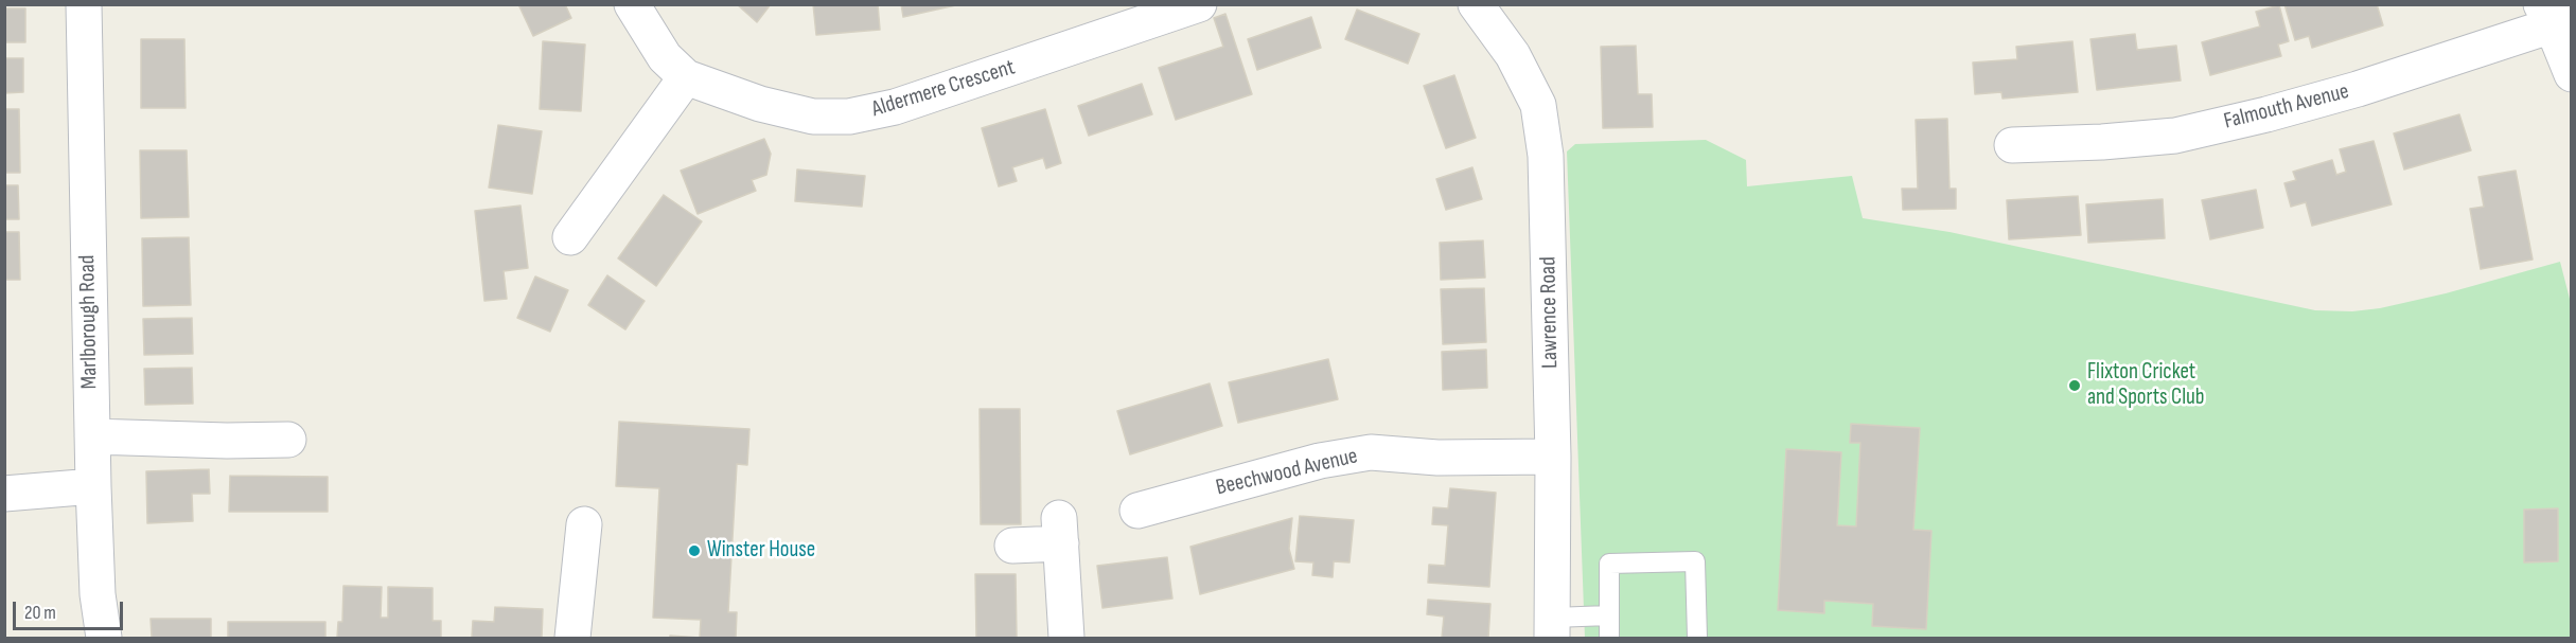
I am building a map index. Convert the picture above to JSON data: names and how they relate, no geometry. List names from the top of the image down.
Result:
{
  "streets": {
    "street": [
      "Aldermere Crescent",
      "Falmouth Avenue",
      "Lawrence Road",
      "Marlborough Road",
      "Beechwood Avenue"
    ]
  },
  "crossings": [
    ["Lawrence Road", "Beechwood Avenue"]
  ],
  "places": ["Flixton Cricket and Sports Club", "Winster House"],
  "scale_bar": "20 m"
}
